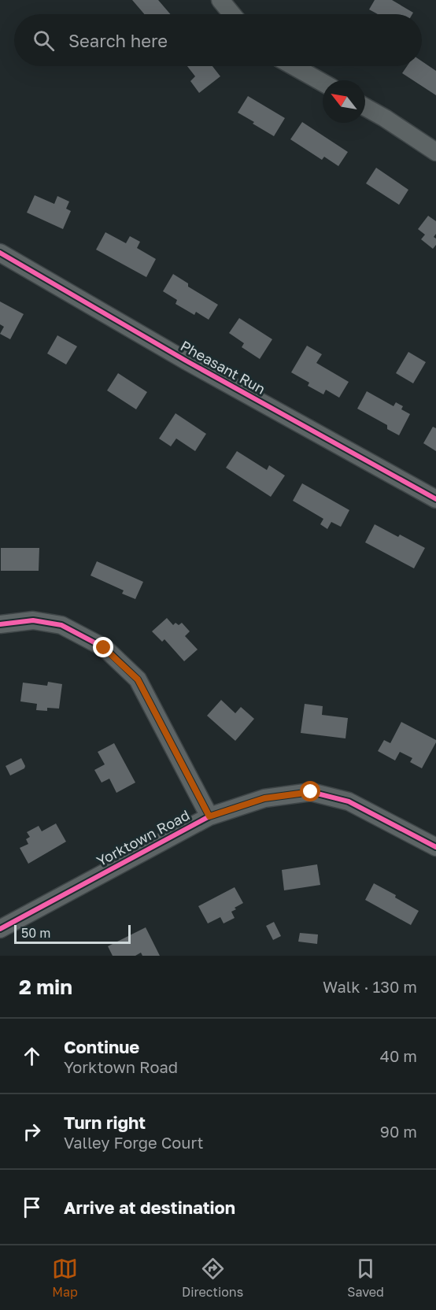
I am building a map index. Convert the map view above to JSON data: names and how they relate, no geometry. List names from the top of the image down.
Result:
{
  "streets": {
    "street": ["Pheasant Run", "Yorktown Road"]
  },
  "scale_bar": "50 m",
  "north": "top left",
  "page": {
    "search": "Search here",
    "scale": "50 m",
    "heading": ["2 min", "Walk · 130 m"],
    "list": [
      ["Continue", "Yorktown Road", "40 m"],
      ["Turn right", "Valley Forge Court", "90 m"],
      "Arrive at destination"
    ],
    "nav": ["Map", "Directions", "Saved"]
  }
}
